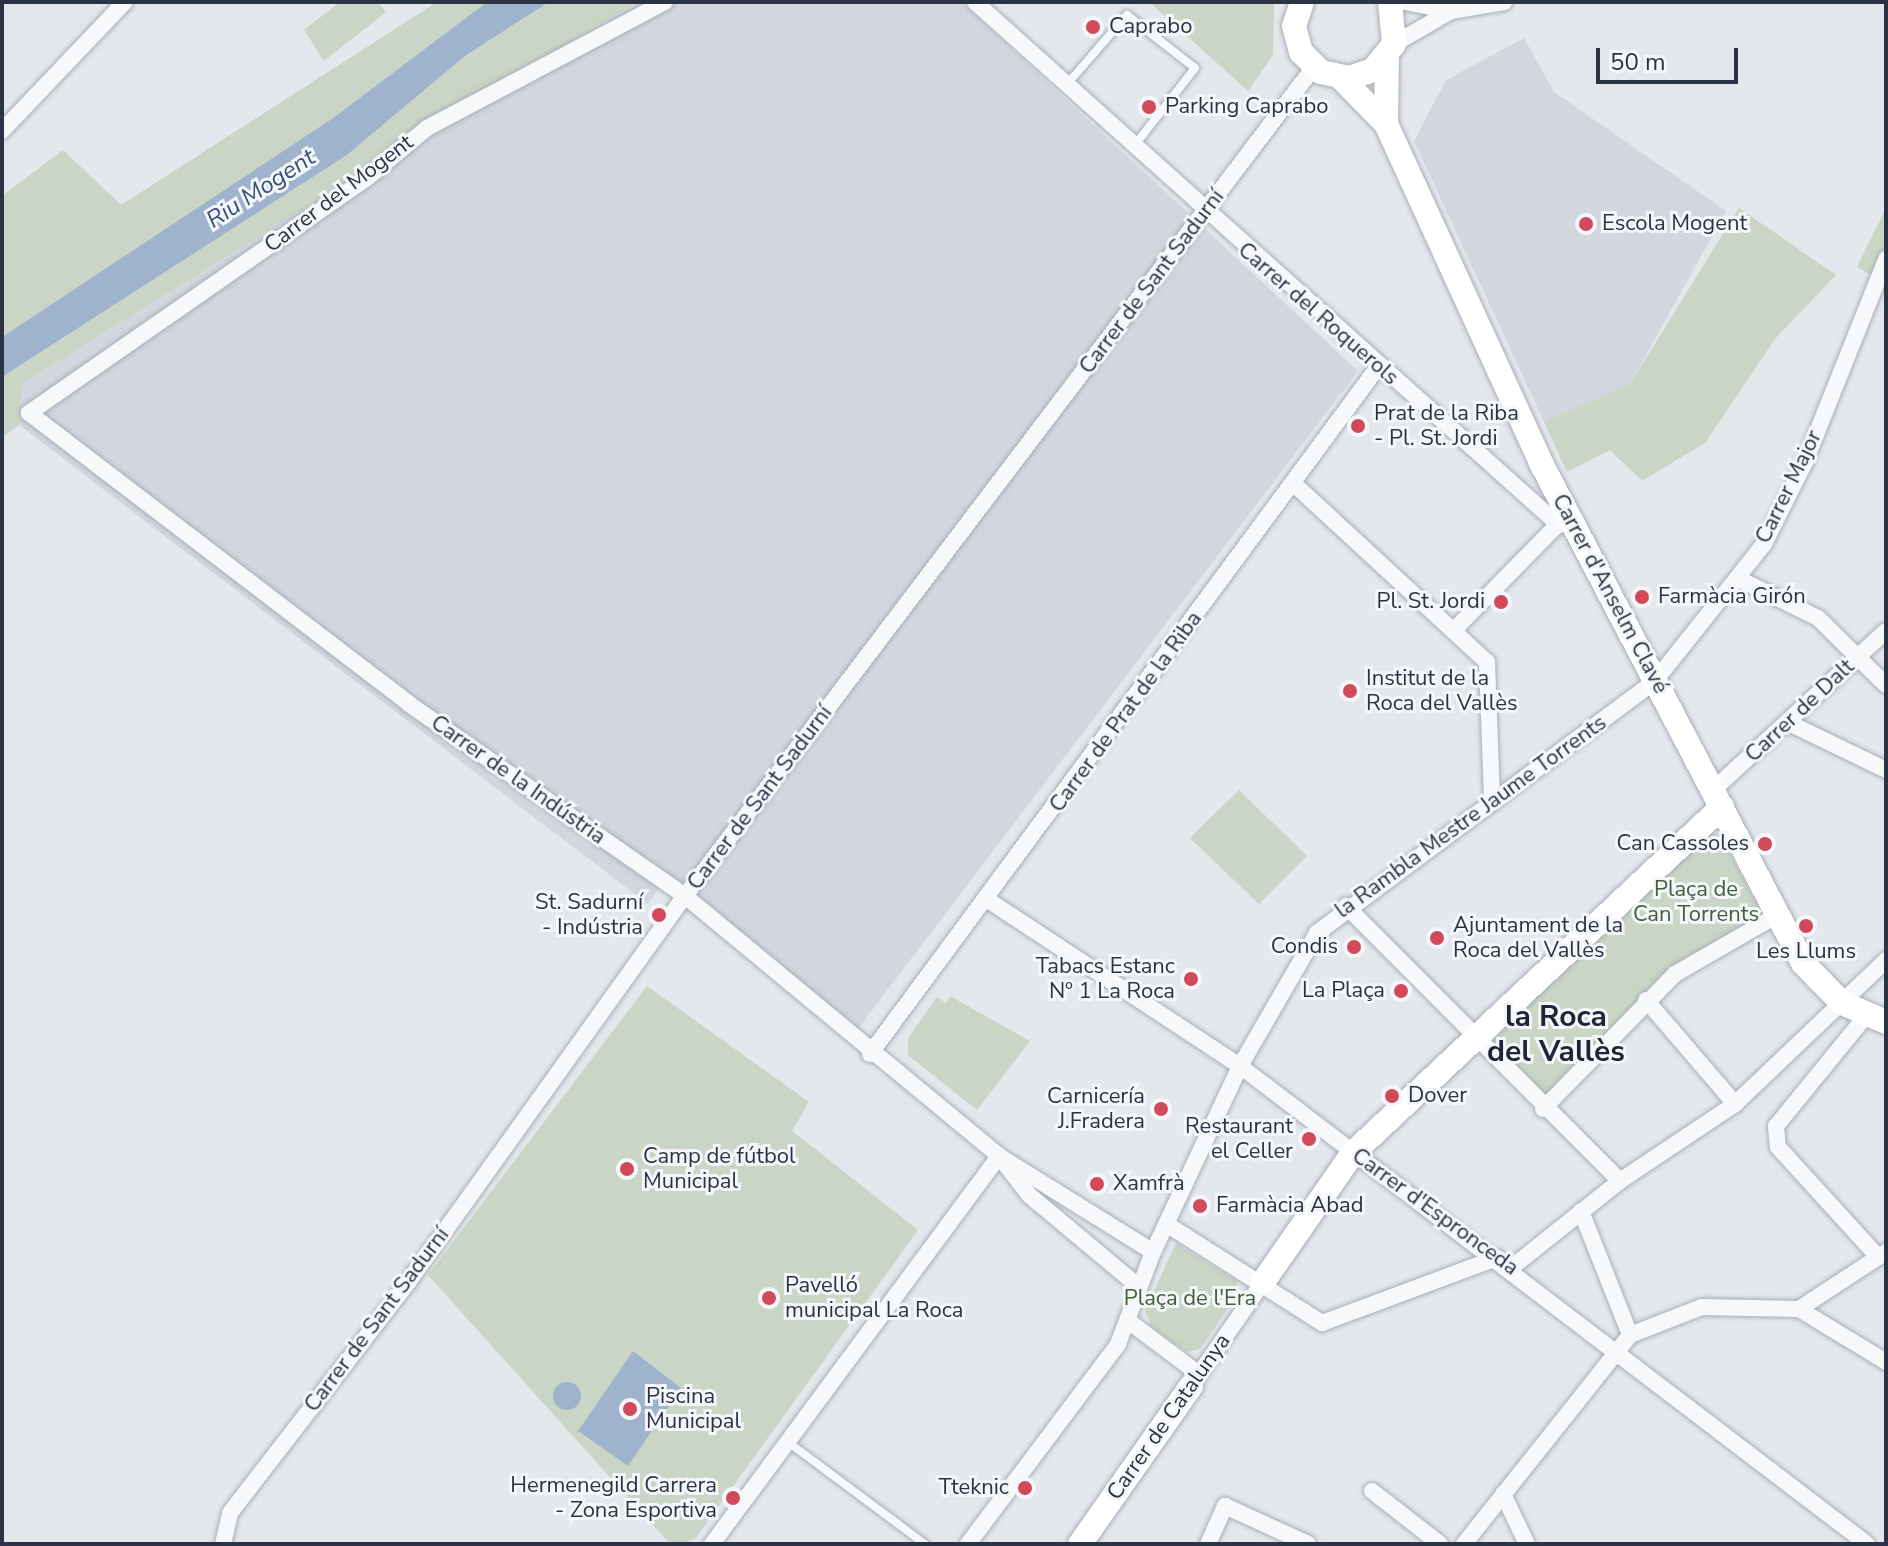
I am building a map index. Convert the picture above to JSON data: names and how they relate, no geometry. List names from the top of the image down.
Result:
{
  "streets": {
    "street": [
      "Carrer del Mogent",
      "Carrer de Sant Sadurní",
      "Carrer del Roquerols",
      "Carrer Major",
      "Carrer d'Anselm Clavé",
      "Carrer de Dalt",
      "Carrer de Prat de la Riba",
      "Carrer de la Indústria",
      "la Rambla Mestre Jaume Torrents",
      "Carrer d'Espronceda",
      "Carrer de Catalunya"
    ]
  },
  "crossings": [
    ["Carrer del Mogent", "Carrer de la Indústria"],
    ["Carrer de Sant Sadurní", "Carrer del Roquerols"],
    ["Carrer de Sant Sadurní", "Carrer de la Indústria"],
    ["Carrer del Roquerols", "Carrer d'Anselm Clavé"],
    ["Carrer del Roquerols", "Carrer de Prat de la Riba"],
    ["Carrer Major", "Carrer d'Anselm Clavé"],
    ["Carrer Major", "la Rambla Mestre Jaume Torrents"],
    ["Carrer d'Anselm Clavé", "Carrer de Dalt"],
    ["Carrer d'Anselm Clavé", "la Rambla Mestre Jaume Torrents"],
    ["Carrer d'Anselm Clavé", "Carrer de Catalunya"],
    ["Carrer de Dalt", "Carrer de Catalunya"],
    ["Carrer de Prat de la Riba", "Carrer de la Indústria"],
    ["Carrer de Prat de la Riba", "Carrer d'Espronceda"],
    ["Carrer de la Indústria", "la Rambla Mestre Jaume Torrents"],
    ["la Rambla Mestre Jaume Torrents", "Carrer d'Espronceda"],
    ["Carrer d'Espronceda", "Carrer de Catalunya"]
  ],
  "districts": ["la Roca del Vallès"],
  "water": ["Riu Mogent"],
  "parks": ["Plaça de Can Torrents", "Plaça de l'Era"],
  "places": [
    "Caprabo",
    "Parking Caprabo",
    "Escola Mogent",
    "Prat de la Riba - Pl. St. Jordi",
    "Farmàcia Girón",
    "Pl. St. Jordi",
    "Institut de la Roca del Vallès",
    "Can Cassoles",
    "St. Sadurní - Indústria",
    "Les Llums",
    "Ajuntament de la Roca del Vallès",
    "Condis",
    "Tabacs Estanc Nº 1 La Roca",
    "La Plaça",
    "Dover",
    "Carnicería J.Fradera",
    "Restaurant el Celler",
    "Camp de fútbol Municipal",
    "Xamfrà",
    "Farmàcia Abad",
    "Pavelló municipal La Roca",
    "Piscina Municipal",
    "Tteknic",
    "Hermenegild Carrera - Zona Esportiva"
  ],
  "scale_bar": "50 m"
}
